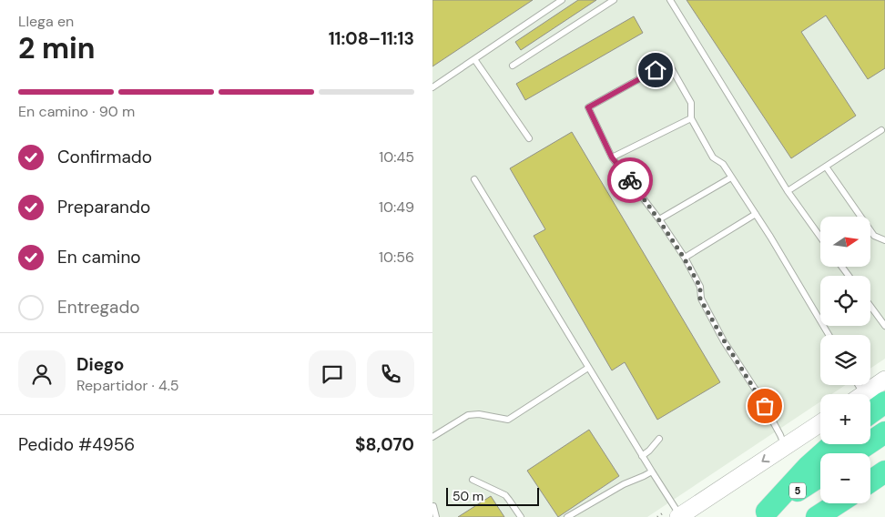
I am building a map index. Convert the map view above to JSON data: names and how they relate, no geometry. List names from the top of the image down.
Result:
{
  "streets": {
    "highway": ["5"]
  },
  "scale_bar": "50 m",
  "north": "right",
  "page": {
    "heading": ["2 min", "Llega en", "11:08–11:13"],
    "panel": [
      "Diego",
      "Repartidor · 4.5",
      "Pedido #4956",
      "$8,070"
    ],
    "bar": "En camino · 90 m",
    "list": [
      ["Confirmado", "10:45"],
      ["Preparando", "10:49"],
      ["En camino", "10:56"],
      "Entregado"
    ],
    "map_buttons": ["+", "−"],
    "scale": "50 m"
  }
}
